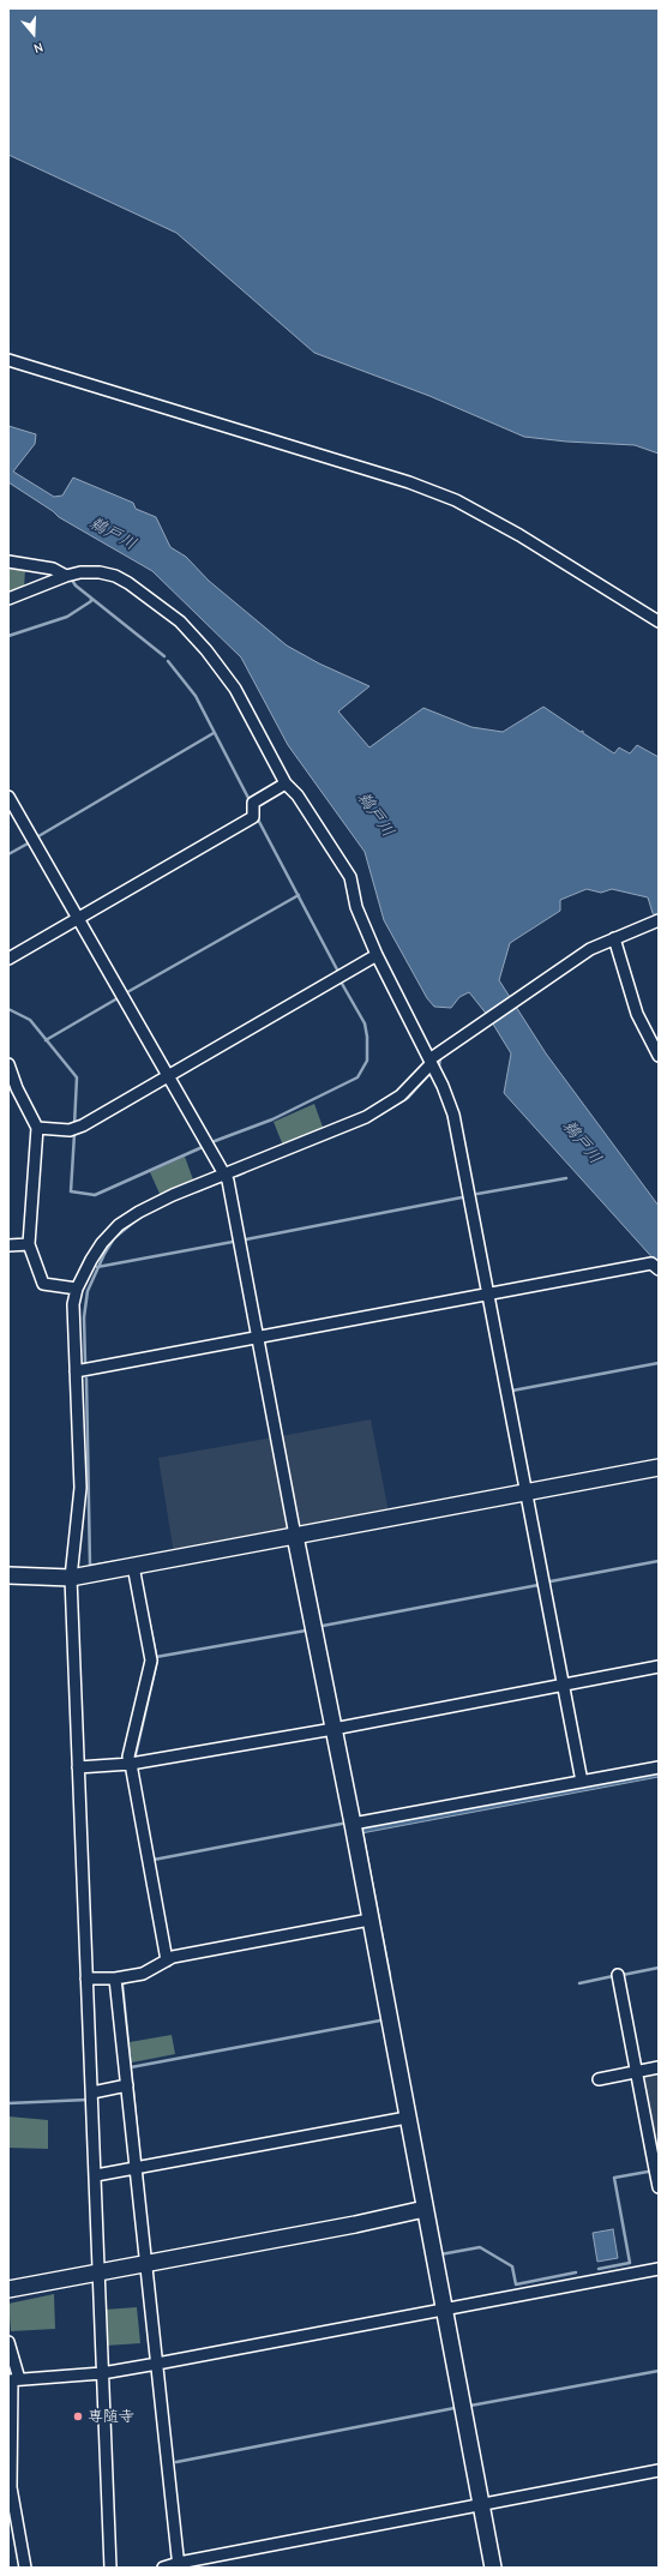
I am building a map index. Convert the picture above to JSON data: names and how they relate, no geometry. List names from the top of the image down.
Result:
{
  "water": ["鵜戸川"],
  "places": ["専随寺"],
  "north": "bottom"
}
